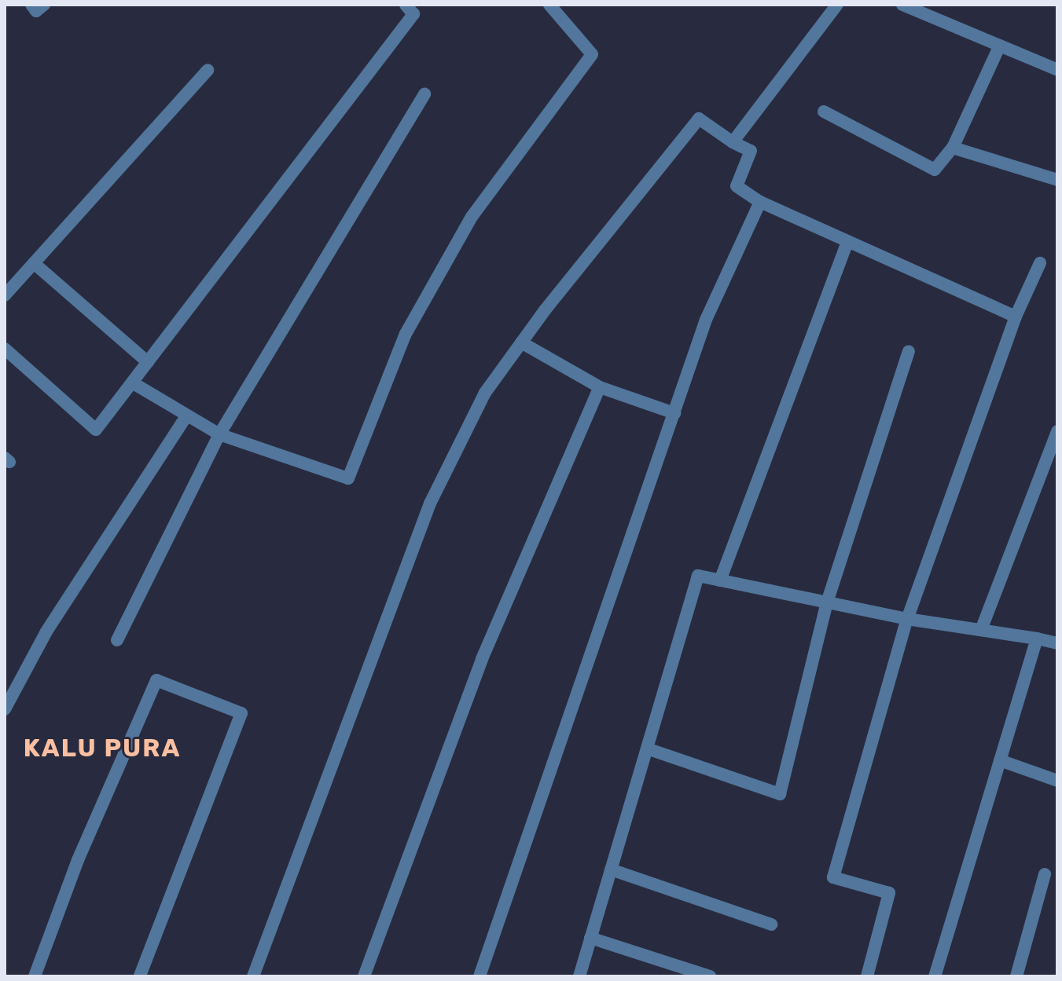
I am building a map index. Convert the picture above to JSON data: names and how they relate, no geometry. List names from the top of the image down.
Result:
{
  "districts": ["KALU PURA"]
}
